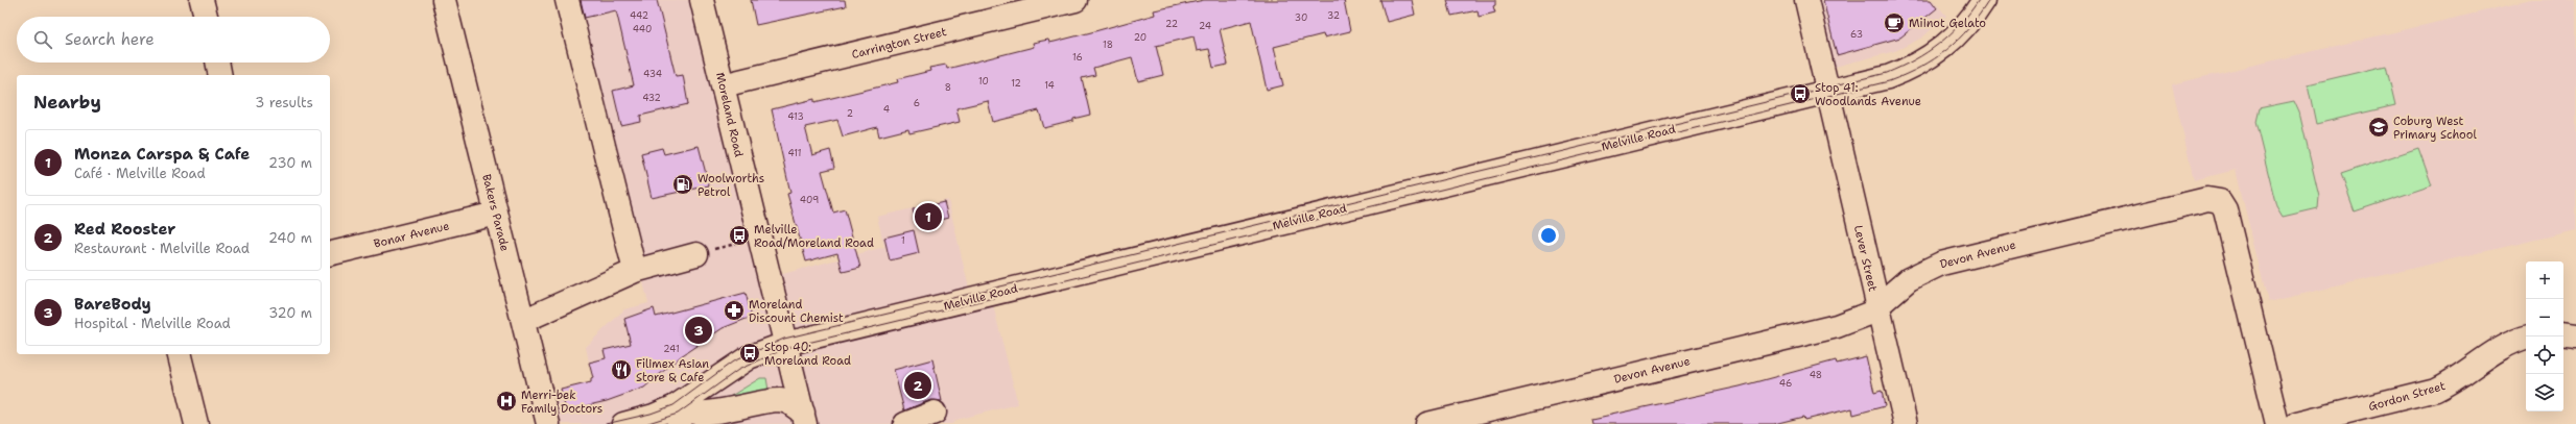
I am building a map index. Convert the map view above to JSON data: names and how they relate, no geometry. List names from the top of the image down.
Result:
{
  "streets": {
    "street": [
      "Carrington Street",
      "Moreland Road",
      "Melville Road",
      "Bakers Parade",
      "Bonar Avenue",
      "Devon Avenue",
      "Lever Street",
      "Gordon Street"
    ]
  },
  "crossings": [
    ["Carrington Street", "Moreland Road"],
    ["Moreland Road", "Melville Road"],
    ["Melville Road", "Lever Street"],
    ["Bakers Parade", "Bonar Avenue"],
    ["Devon Avenue", "Lever Street"]
  ],
  "places": {
    "cafe": ["Miinot Gelato"],
    "bus stop": ["Stop 41: Woodlands Avenue", "Melville Road/Moreland Road", "Stop 40: Moreland Road"],
    "school or university": ["Coburg West Primary School"],
    "fuel station": ["Woolworths Petrol"],
    "pharmacy": ["Moreland Discount Chemist"],
    "restaurant": ["Filimex Asian Store & Cafe"],
    "hospital": ["Merri-bek Family Doctors"]
  },
  "house_numbers": [
    "442",
    "32",
    "30",
    "22",
    "24",
    "440",
    "63",
    "20",
    "18",
    "16",
    "434",
    "10",
    "12",
    "14",
    "8",
    "432",
    "6",
    "4",
    "2",
    "413",
    "411",
    "409",
    "1",
    "241",
    "48",
    "46"
  ],
  "page": {
    "search": "Search here",
    "heading": ["Nearby", "3 results"],
    "list": [
      {
        "mark": "1",
        "name": "Monza Carspa & Cafe",
        "note": "Café · Melville Road",
        "value": "230 m"
      },
      {
        "mark": "2",
        "name": "Red Rooster",
        "note": "Restaurant · Melville Road",
        "value": "240 m"
      },
      {
        "mark": "3",
        "name": "BareBody",
        "note": "Hospital · Melville Road",
        "value": "320 m"
      }
    ],
    "pins": ["1", "3", "2"],
    "map_buttons": ["+", "−"]
  }
}
